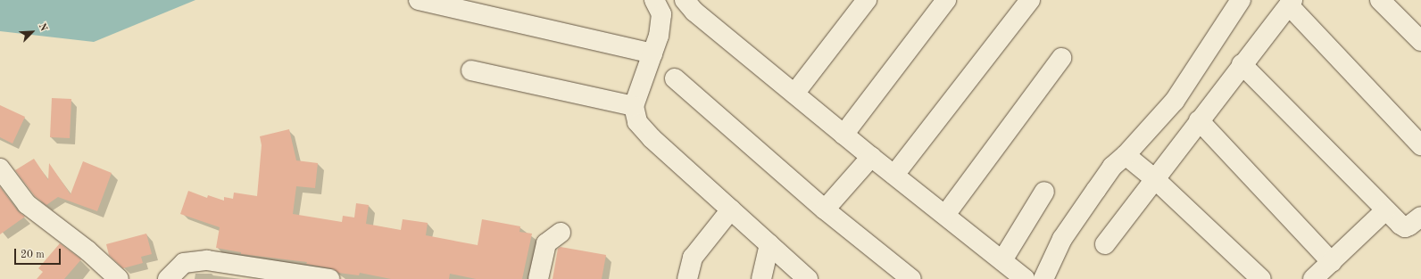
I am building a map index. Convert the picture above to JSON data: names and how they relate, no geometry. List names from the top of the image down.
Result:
{
  "scale_bar": "20 m",
  "north": "top right"
}
